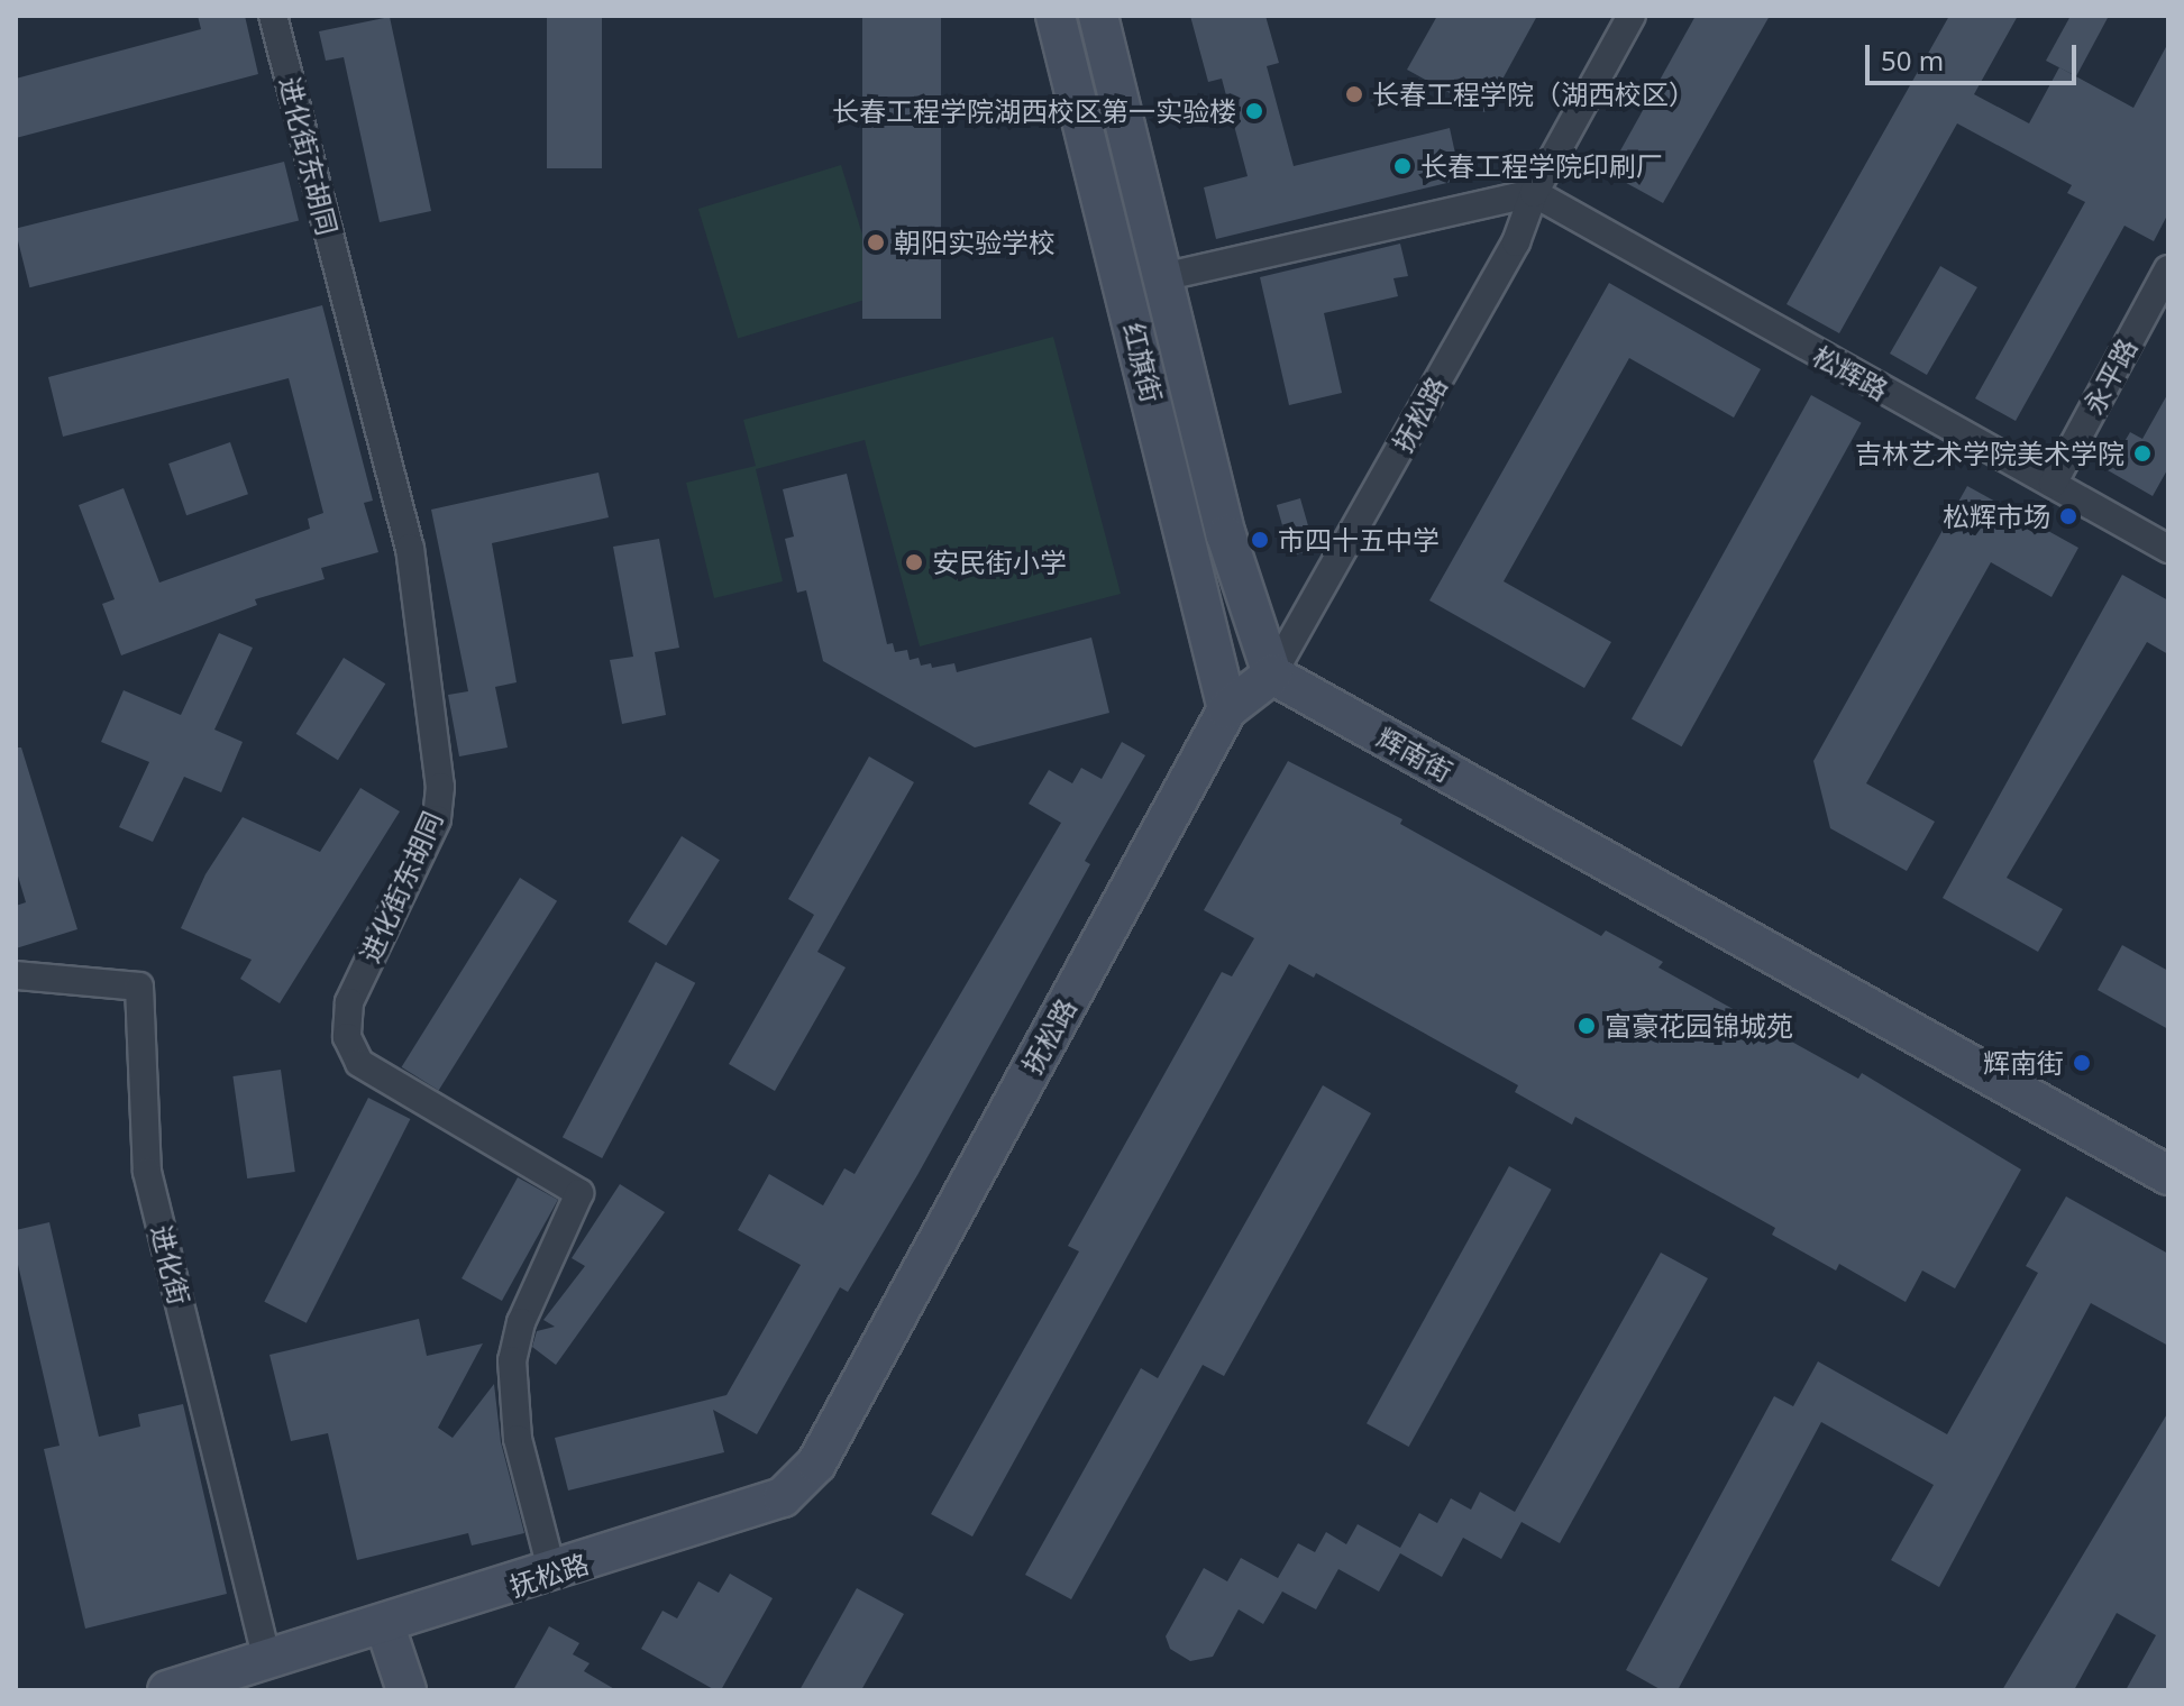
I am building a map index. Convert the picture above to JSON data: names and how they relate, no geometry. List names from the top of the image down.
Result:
{
  "streets": {
    "street": [
      "进化街东胡同",
      "红旗街",
      "松辉路",
      "永平路",
      "抚松路",
      "辉南街",
      "进化街"
    ]
  },
  "crossings": [
    ["进化街东胡同", "抚松路"],
    ["红旗街", "抚松路"],
    ["红旗街", "辉南街"],
    ["松辉路", "永平路"],
    ["松辉路", "抚松路"],
    ["抚松路", "辉南街"],
    ["抚松路", "进化街"]
  ],
  "places": [
    "长春工程学院（湖西校区）",
    "长春工程学院湖西校区第一实验楼",
    "长春工程学院印刷厂",
    "朝阳实验学校",
    "吉林艺术学院美术学院",
    "松辉市场",
    "市四十五中学",
    "安民街小学",
    "富豪花园锦城苑",
    "辉南街"
  ],
  "scale_bar": "50 m"
}
